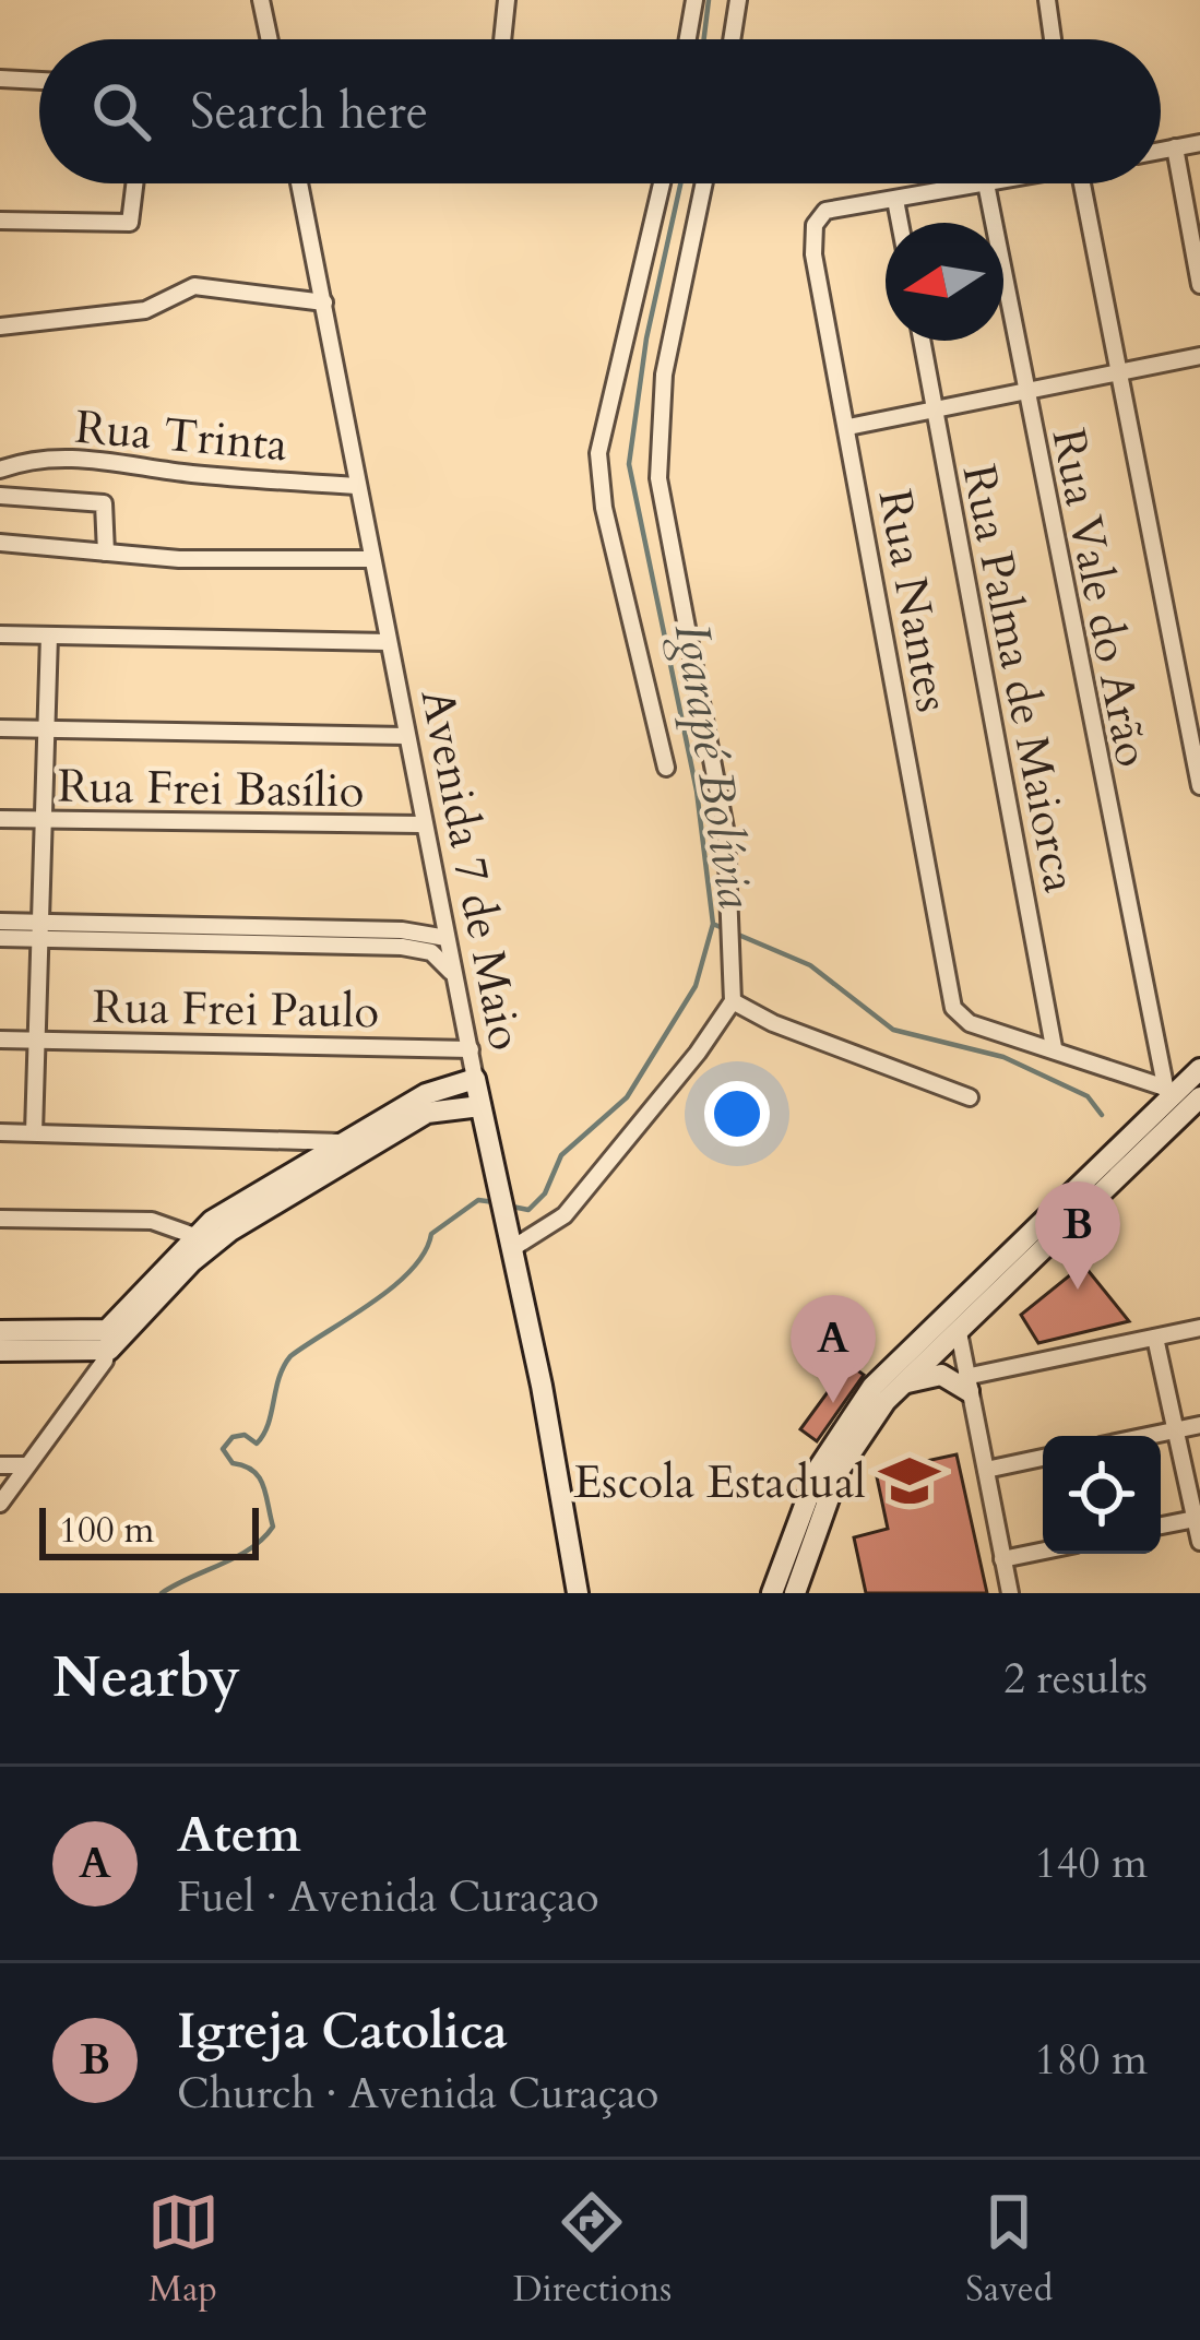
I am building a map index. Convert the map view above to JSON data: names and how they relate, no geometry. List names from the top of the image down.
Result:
{
  "streets": {
    "street": [
      "Rua Trinta",
      "Rua Vale do Arão",
      "Rua Nantes",
      "Rua Palma de Maiorca",
      "Rua Frei Basílio",
      "Avenida 7 de Maio",
      "Rua Frei Paulo"
    ]
  },
  "crossings": [
    ["Rua Trinta", "Avenida 7 de Maio"],
    ["Rua Nantes", "Rua Palma de Maiorca"],
    ["Rua Frei Basílio", "Avenida 7 de Maio"],
    ["Avenida 7 de Maio", "Rua Frei Paulo"]
  ],
  "water": ["Igarapé Bolívia"],
  "places": {
    "school or university": ["Escola Estadual"]
  },
  "scale_bar": "100 m",
  "north": "left",
  "page": {
    "search": "Search here",
    "pins": ["B", "A"],
    "scale": "100 m",
    "heading": ["Nearby", "2 results"],
    "list": [
      {
        "mark": "A",
        "name": "Atem",
        "note": "Fuel · Avenida Curaçao",
        "value": "140 m"
      },
      {
        "mark": "B",
        "name": "Igreja Catolica",
        "note": "Church · Avenida Curaçao",
        "value": "180 m"
      }
    ],
    "nav": ["Map", "Directions", "Saved"]
  }
}
